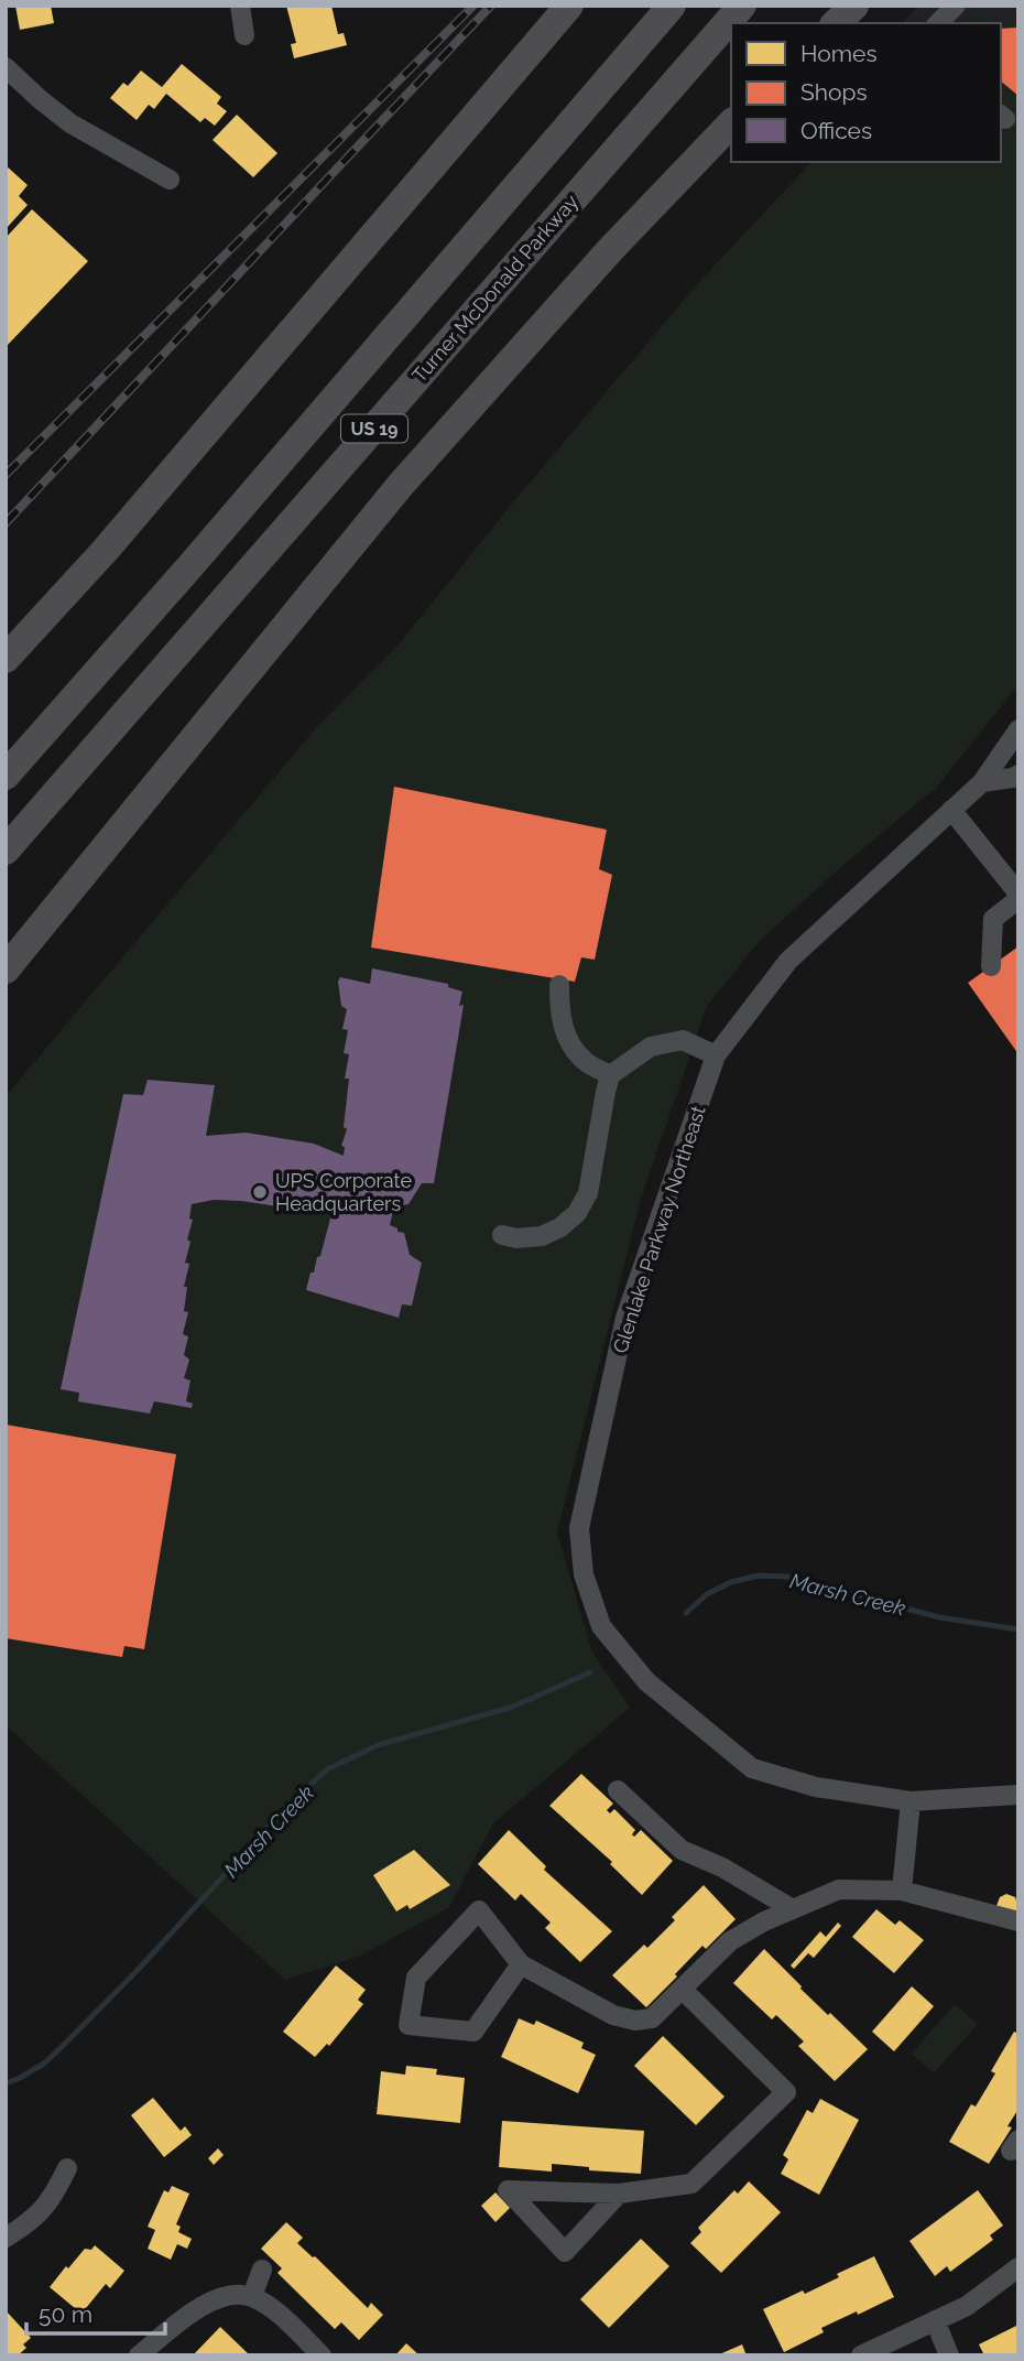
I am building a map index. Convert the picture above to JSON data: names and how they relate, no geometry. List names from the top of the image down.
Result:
{
  "streets": {
    "highway": ["Turner McDonald Parkway", "US 19"],
    "street": ["Glenlake Parkway Northeast"]
  },
  "water": ["Marsh Creek"],
  "places": ["UPS Corporate Headquarters"],
  "legend": ["Homes", "Shops", "Offices"],
  "scale_bar": "50 m"
}
